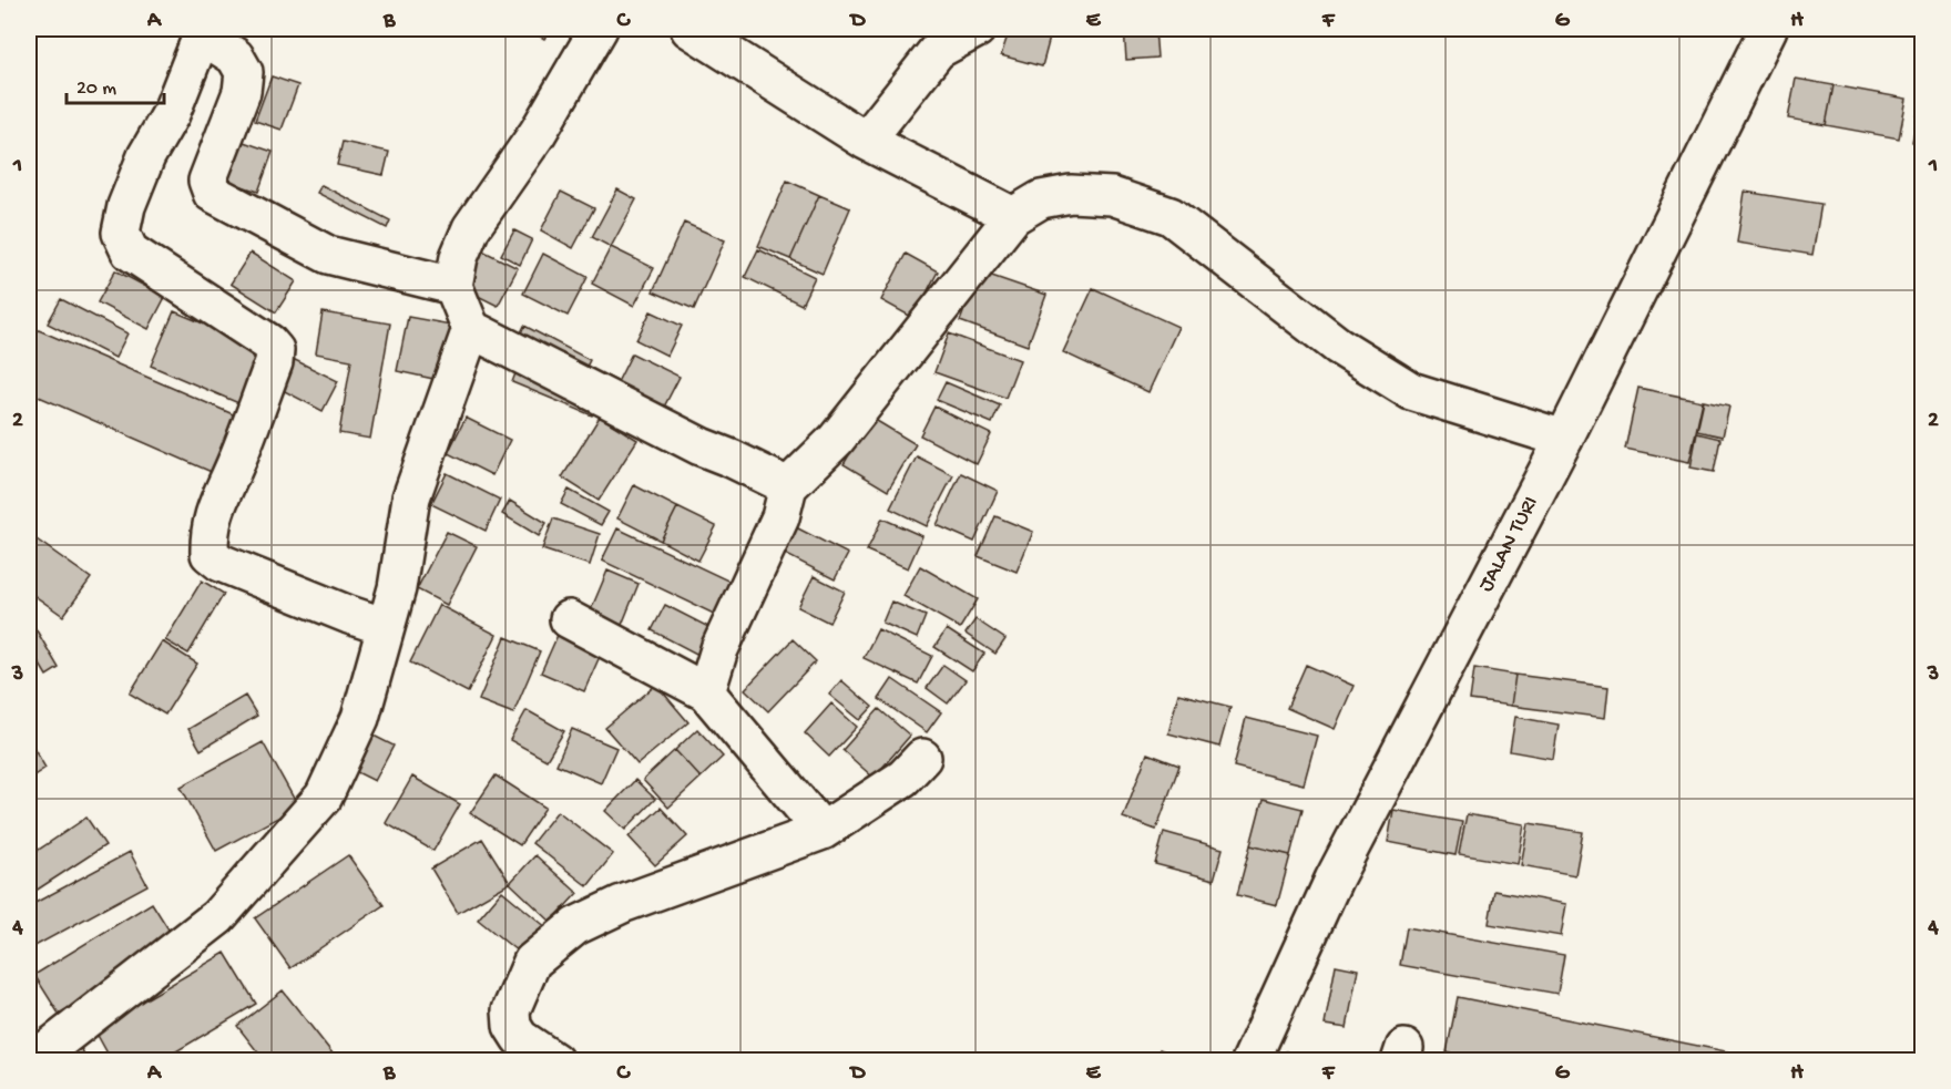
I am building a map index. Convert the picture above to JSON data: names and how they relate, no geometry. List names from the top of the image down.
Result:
{
  "streets": {
    "street": ["JALAN TURI"]
  },
  "scale_bar": "20 m",
  "grid": {
    "columns": [
      "A",
      "B",
      "C",
      "D",
      "E",
      "F",
      "G",
      "H"
    ],
    "rows": [
      "1",
      "2",
      "3",
      "4"
    ]
  }
}
